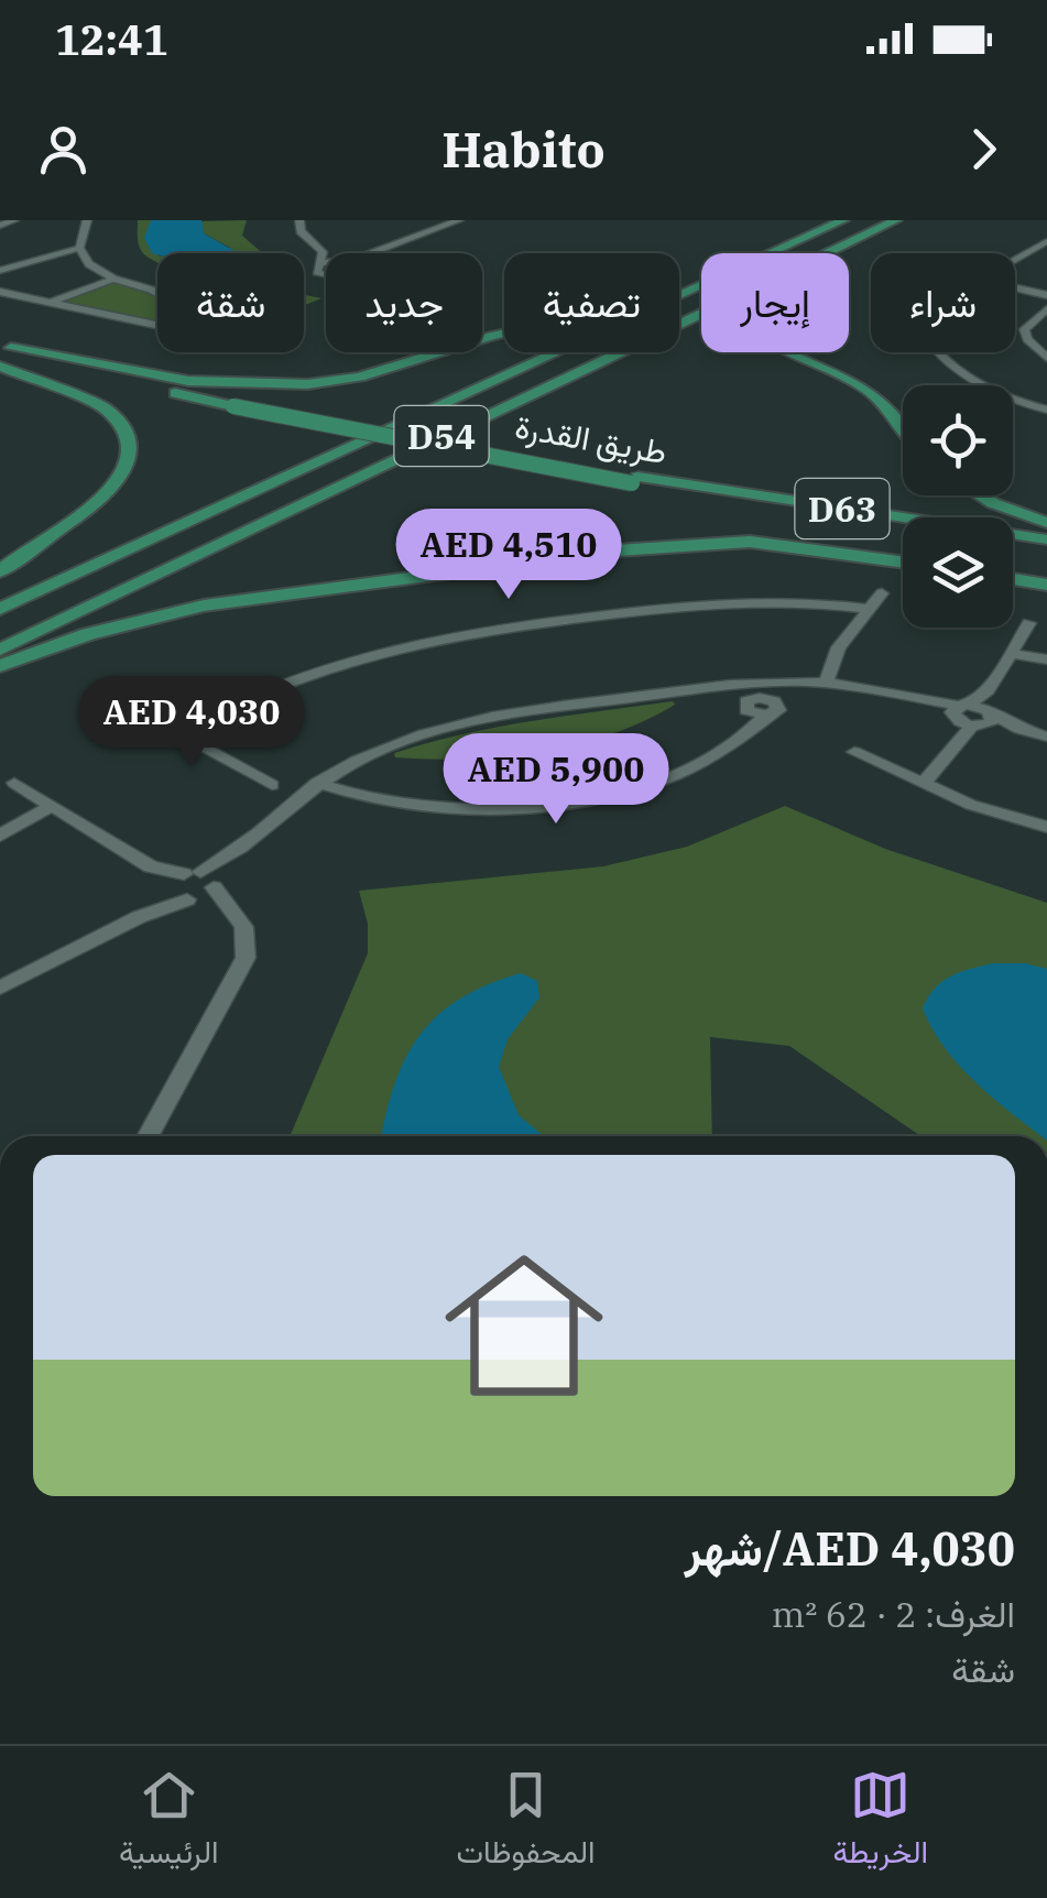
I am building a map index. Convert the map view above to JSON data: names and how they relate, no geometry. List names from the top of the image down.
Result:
{
  "streets": {
    "main road": ["D54", "طريق القدرة", "D63"]
  },
  "page": {
    "status": "12:41",
    "header": "Habito",
    "chip": [
      "شراء",
      "إيجار",
      "تصفية",
      "جديد",
      "شقة"
    ],
    "price": ["AED 4,510", "AED 4,030", "AED 5,900"],
    "list": [
      {
        "name": "AED 4,030/شهر",
        "note": "الغرف: 2 · 62 m² · شقة"
      }
    ],
    "tabs": ["الخريطة", "المحفوظات", "الرئيسية"]
  }
}
